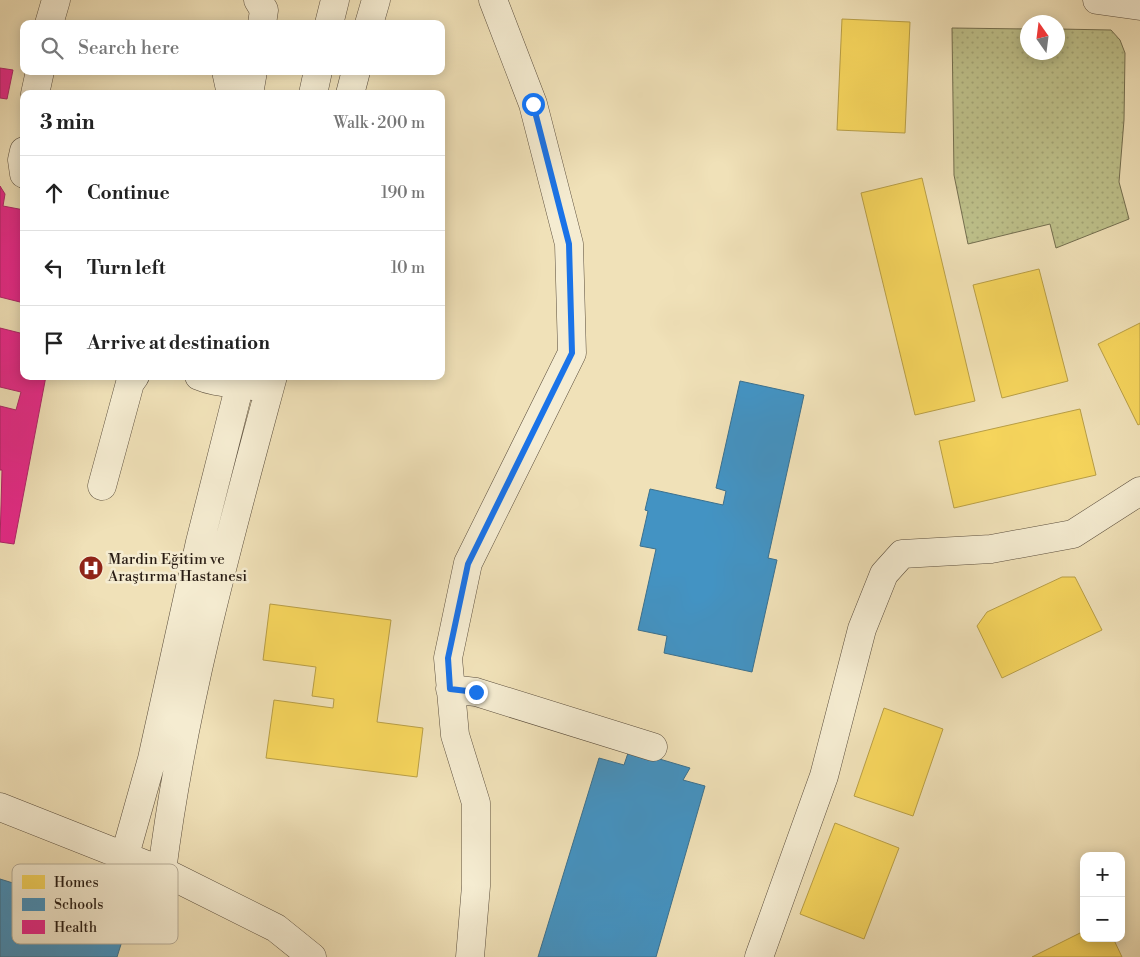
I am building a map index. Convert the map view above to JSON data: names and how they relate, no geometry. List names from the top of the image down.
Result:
{
  "places": {
    "hospital": ["Mardin Eğitim ve Araştırma Hastanesi"]
  },
  "legend": ["Homes", "Schools", "Health"],
  "north": "top",
  "page": {
    "search": "Search here",
    "heading": ["3 min", "Walk · 200 m"],
    "list": [
      ["Continue", "190 m"],
      ["Turn left", "10 m"],
      "Arrive at destination"
    ],
    "map_buttons": ["+", "−"]
  }
}
